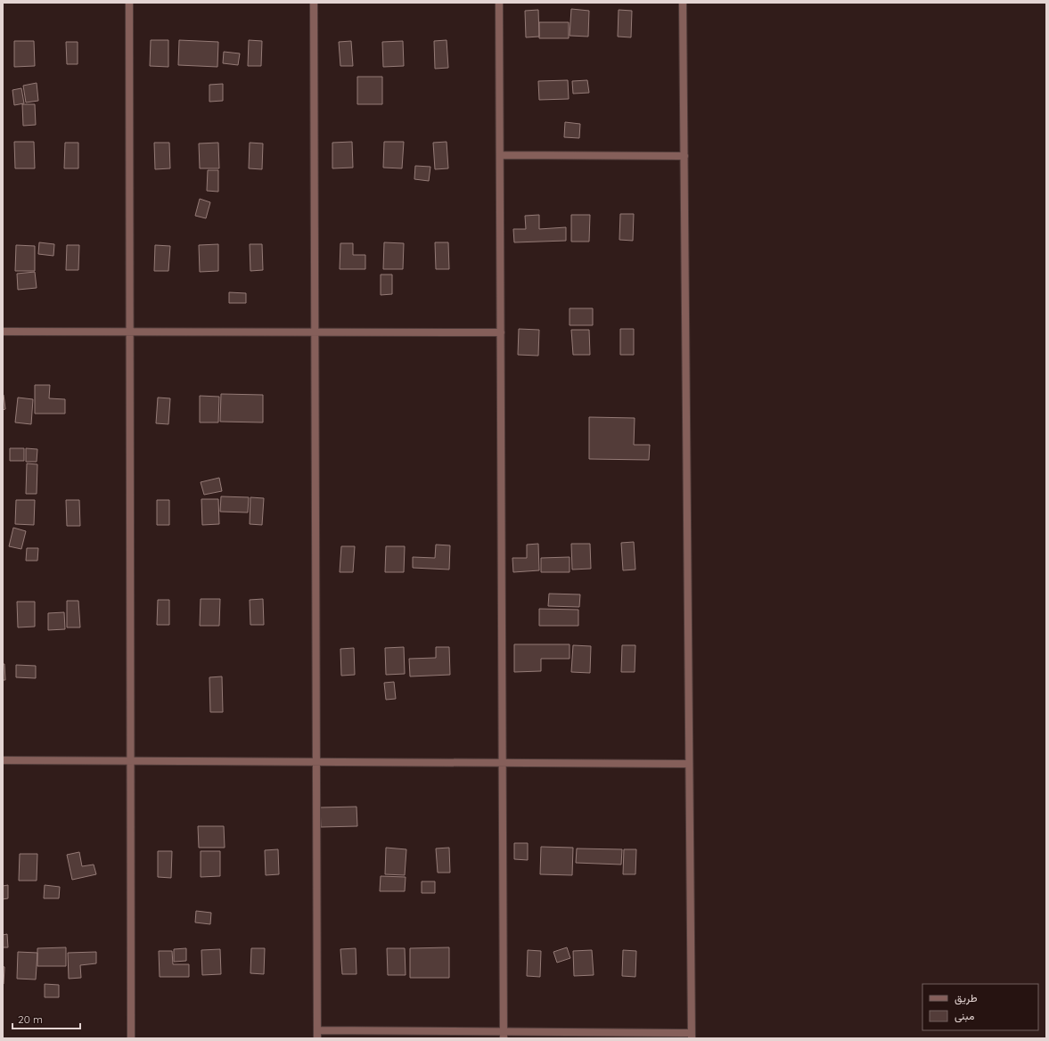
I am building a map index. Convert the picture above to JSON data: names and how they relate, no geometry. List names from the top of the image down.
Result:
{
  "legend": ["طريق", "مبنى"],
  "scale_bar": "20 m"
}
